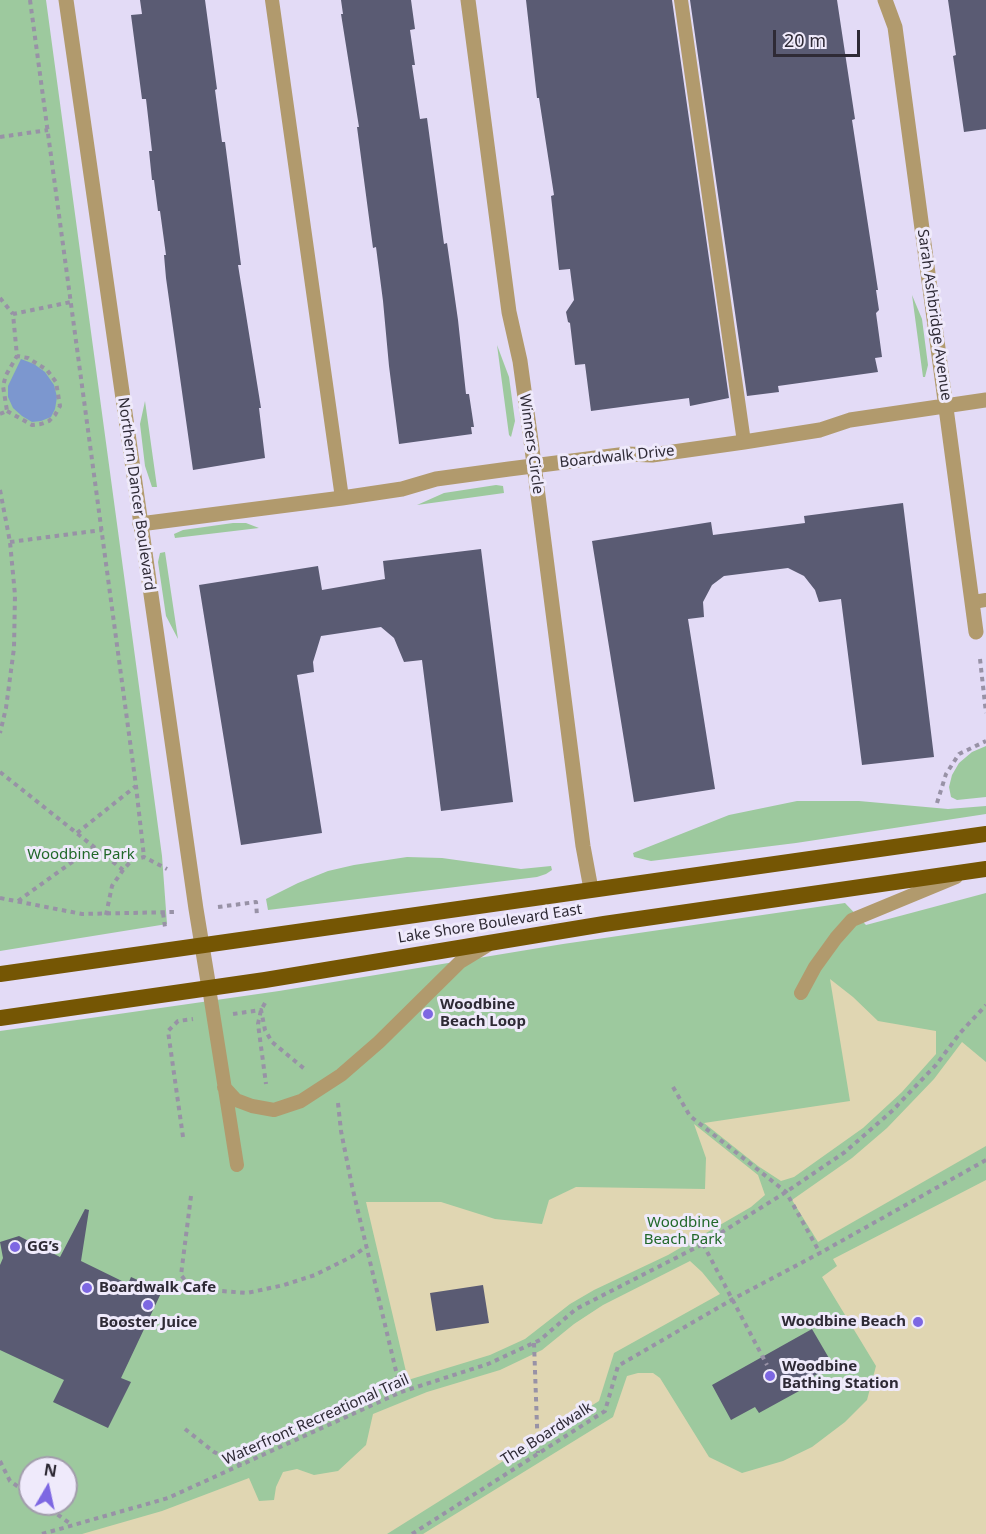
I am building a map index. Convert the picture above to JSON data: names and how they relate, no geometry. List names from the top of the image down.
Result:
{
  "streets": {
    "highway": ["Lake Shore Boulevard East"],
    "street": [
      "Sarah Ashbridge Avenue",
      "Winners Circle",
      "Boardwalk Drive",
      "Northern Dancer Boulevard"
    ],
    "path": ["Waterfront Recreational Trail", "The Boardwalk"]
  },
  "crossings": [
    ["Sarah Ashbridge Avenue", "Boardwalk Drive"],
    ["Winners Circle", "Boardwalk Drive"],
    ["Winners Circle", "Lake Shore Boulevard East"],
    ["Boardwalk Drive", "Northern Dancer Boulevard"],
    ["Northern Dancer Boulevard", "Lake Shore Boulevard East"]
  ],
  "parks": ["Woodbine Park", "Woodbine Beach Park"],
  "places": [
    "Woodbine Beach Loop",
    "GG’s",
    "Boardwalk Cafe",
    "Booster Juice",
    "Woodbine Beach",
    "Woodbine Bathing Station"
  ],
  "scale_bar": "20 m",
  "north": "top"
}
